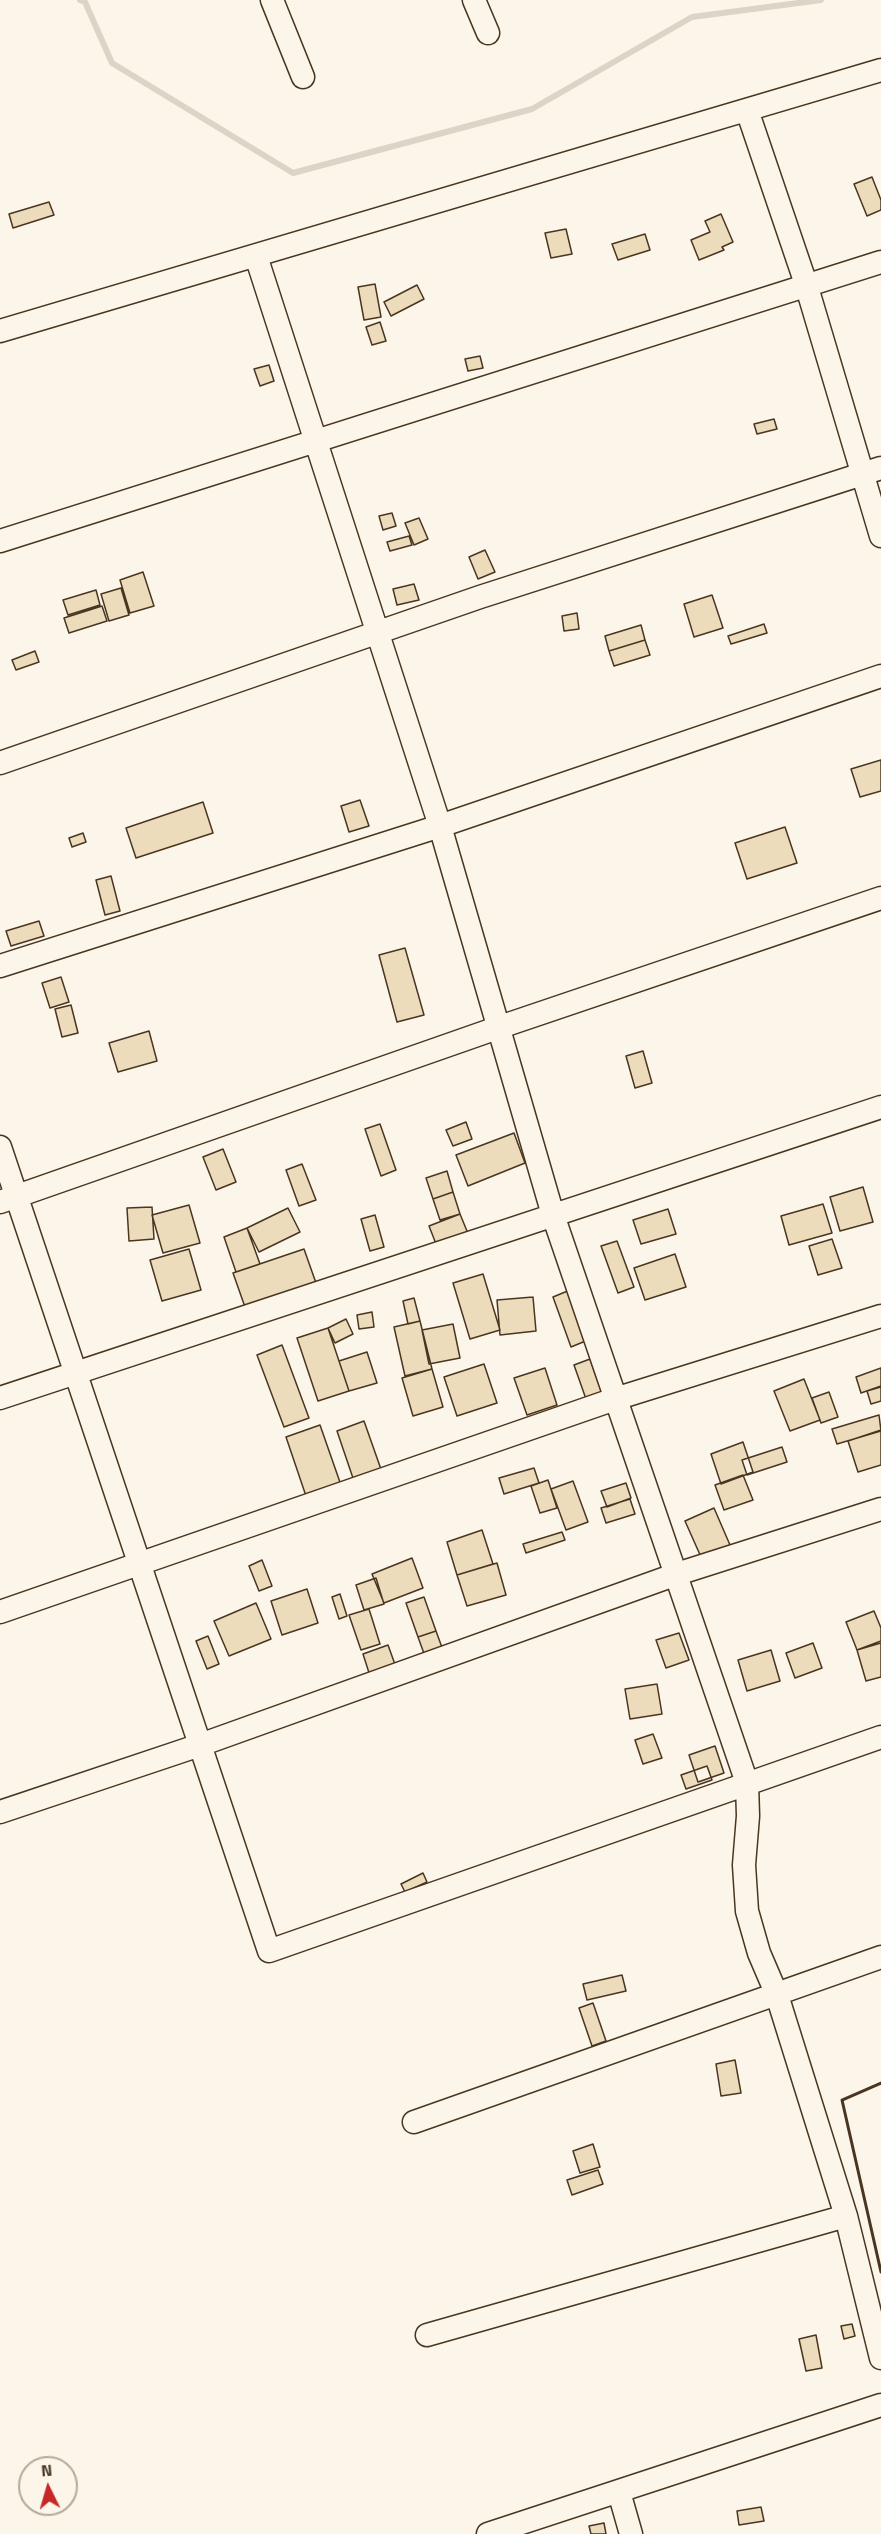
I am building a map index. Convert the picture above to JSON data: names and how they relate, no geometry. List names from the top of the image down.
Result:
{
  "north": "top"
}
